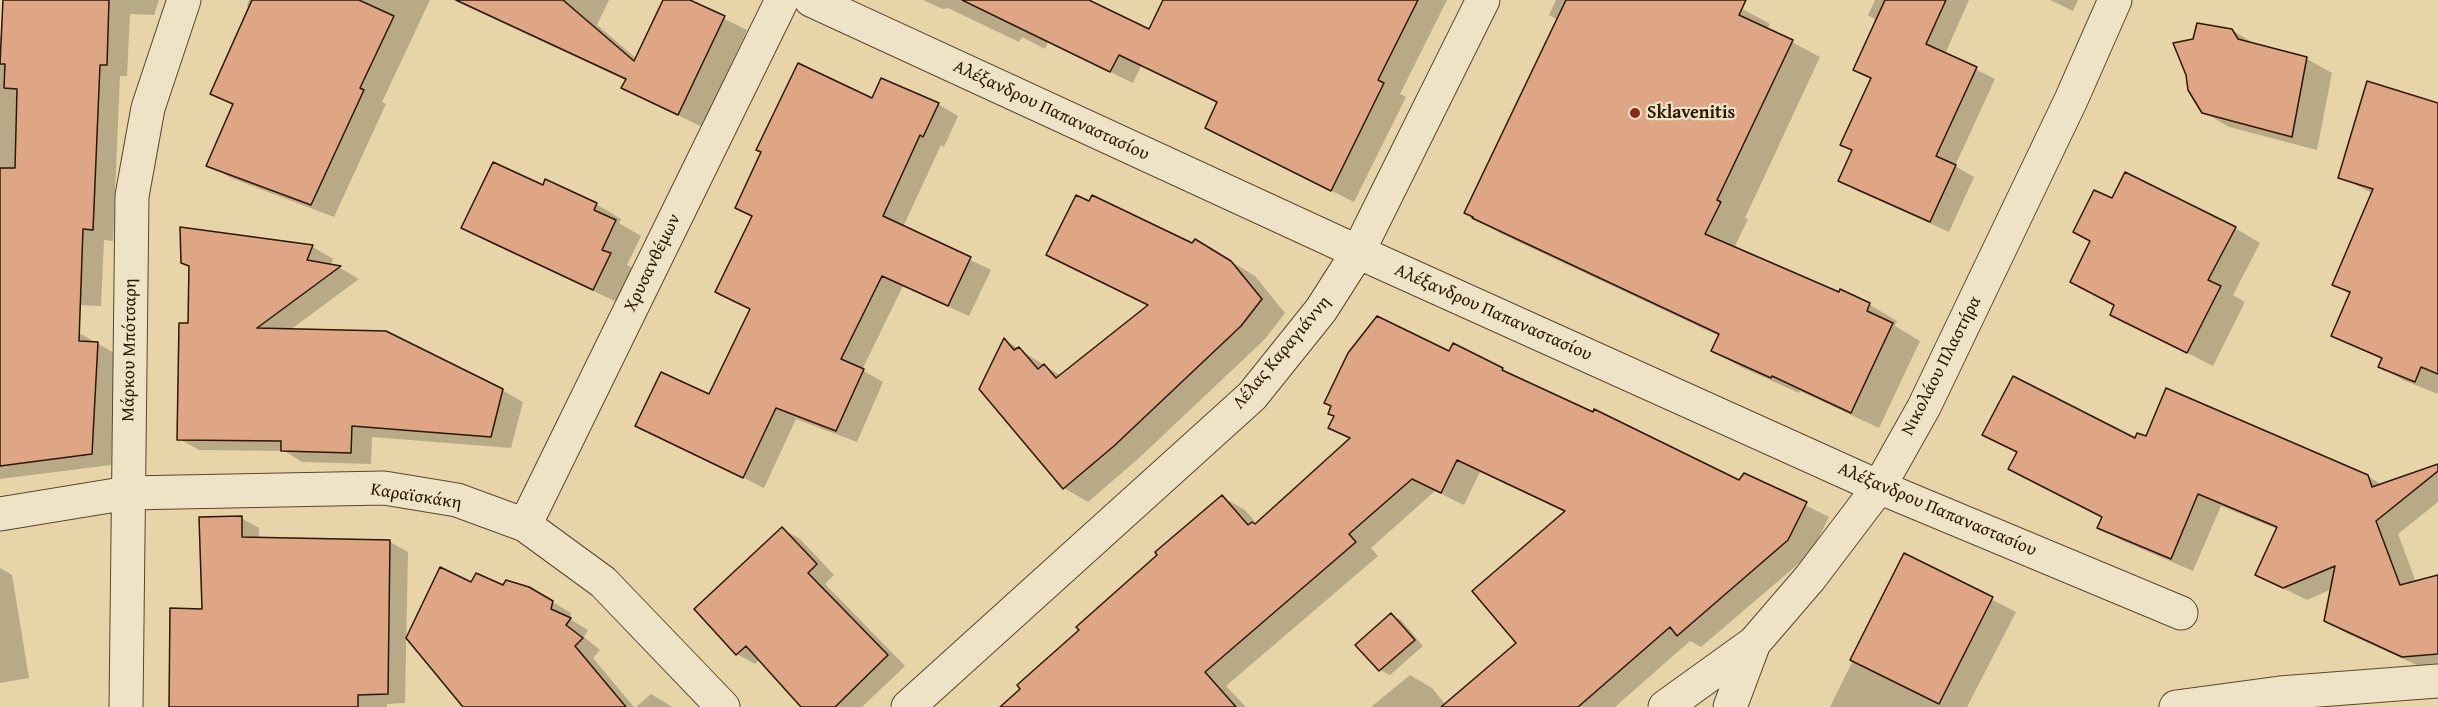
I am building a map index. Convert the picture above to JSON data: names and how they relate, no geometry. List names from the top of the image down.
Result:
{
  "streets": {
    "street": [
      "Αλέξανδρου Παπαναστασίου",
      "Χρυσανθέμων",
      "Μάρκου Μπότσαρη",
      "Λέλας Καραγιάννη",
      "Νικολάου Πλαστήρα",
      "Καραϊσκάκη"
    ]
  },
  "crossings": [
    ["Αλέξανδρου Παπαναστασίου", "Λέλας Καραγιάννη"],
    ["Αλέξανδρου Παπαναστασίου", "Νικολάου Πλαστήρα"],
    ["Χρυσανθέμων", "Καραϊσκάκη"],
    ["Μάρκου Μπότσαρη", "Καραϊσκάκη"]
  ],
  "places": ["Sklavenitis"]
}
